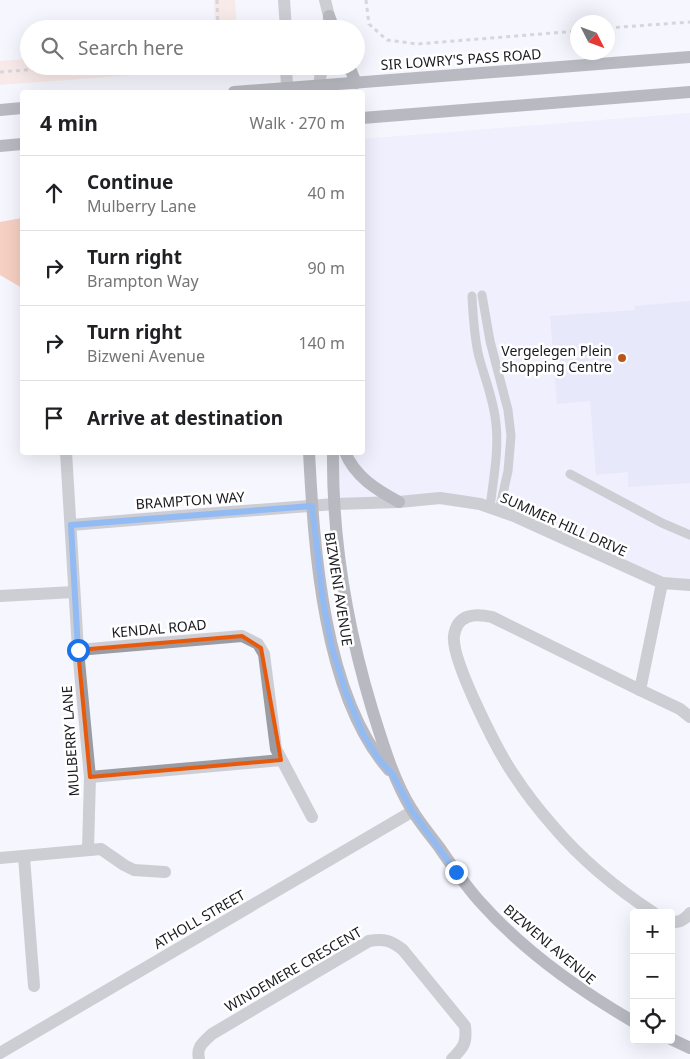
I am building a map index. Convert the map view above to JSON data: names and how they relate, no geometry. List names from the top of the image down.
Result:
{
  "streets": {
    "street": [
      "SIR LOWRY'S PASS ROAD",
      "BRAMPTON WAY",
      "SUMMER HILL DRIVE",
      "BIZWENI AVENUE",
      "KENDAL ROAD",
      "MULBERRY LANE",
      "ATHOLL STREET",
      "WINDEMERE CRESCENT"
    ]
  },
  "crossings": [
    ["BRAMPTON WAY", "SUMMER HILL DRIVE"],
    ["BRAMPTON WAY", "BIZWENI AVENUE"],
    ["BRAMPTON WAY", "MULBERRY LANE"],
    ["SUMMER HILL DRIVE", "BIZWENI AVENUE"],
    ["BIZWENI AVENUE", "ATHOLL STREET"],
    ["KENDAL ROAD", "MULBERRY LANE"]
  ],
  "places": ["Vergelegen Plein Shopping Centre"],
  "north": "bottom right",
  "page": {
    "search": "Search here",
    "heading": ["4 min", "Walk · 270 m"],
    "list": [
      ["Continue", "Mulberry Lane", "40 m"],
      ["Turn right", "Brampton Way", "90 m"],
      ["Turn right", "Bizweni Avenue", "140 m"],
      "Arrive at destination"
    ],
    "map_buttons": ["+", "−"]
  }
}
